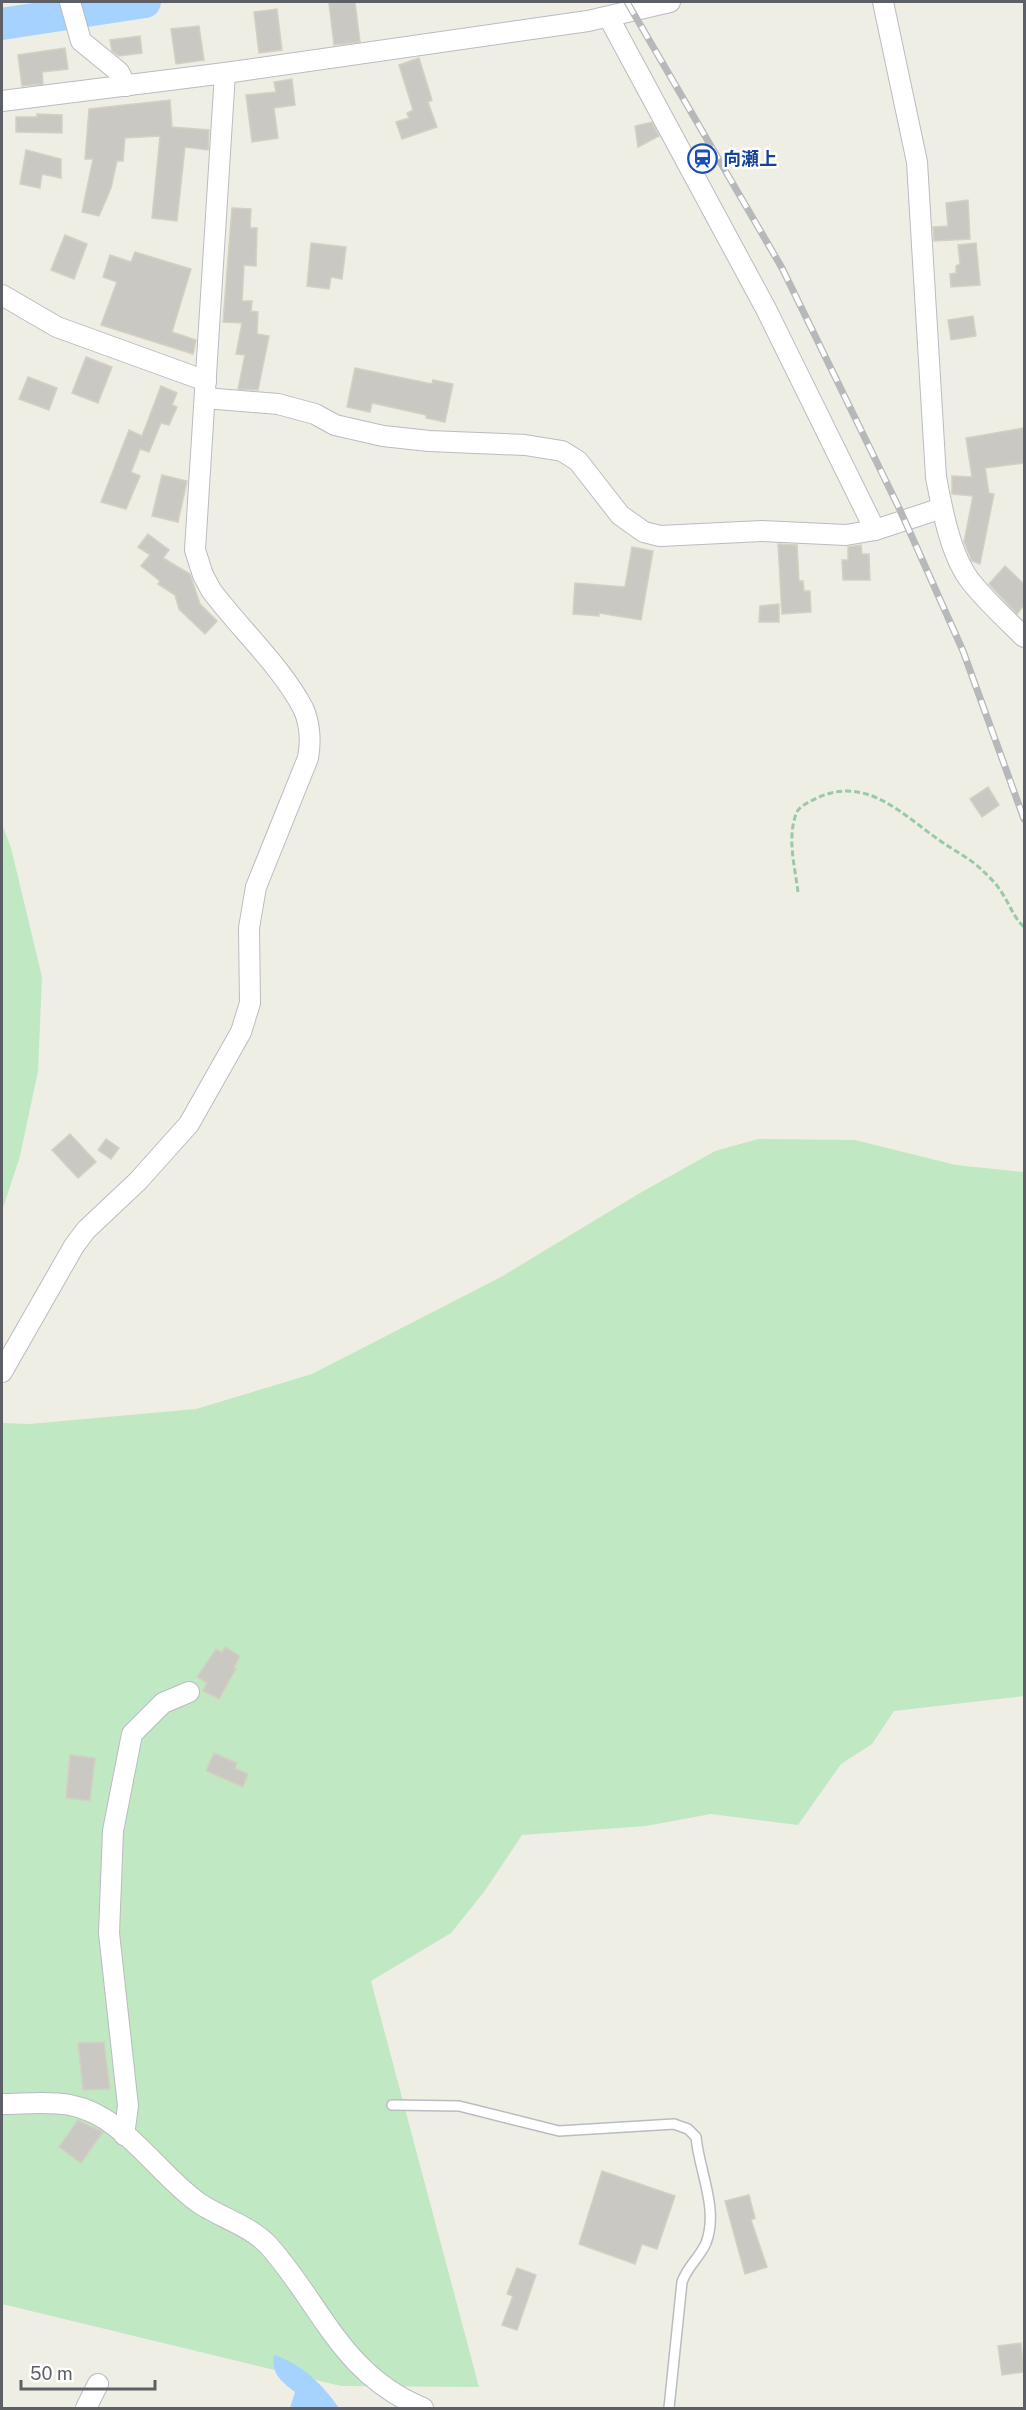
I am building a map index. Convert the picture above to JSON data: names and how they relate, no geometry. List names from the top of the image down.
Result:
{
  "places": {
    "station": ["向瀬上"]
  },
  "scale_bar": "50 m"
}
